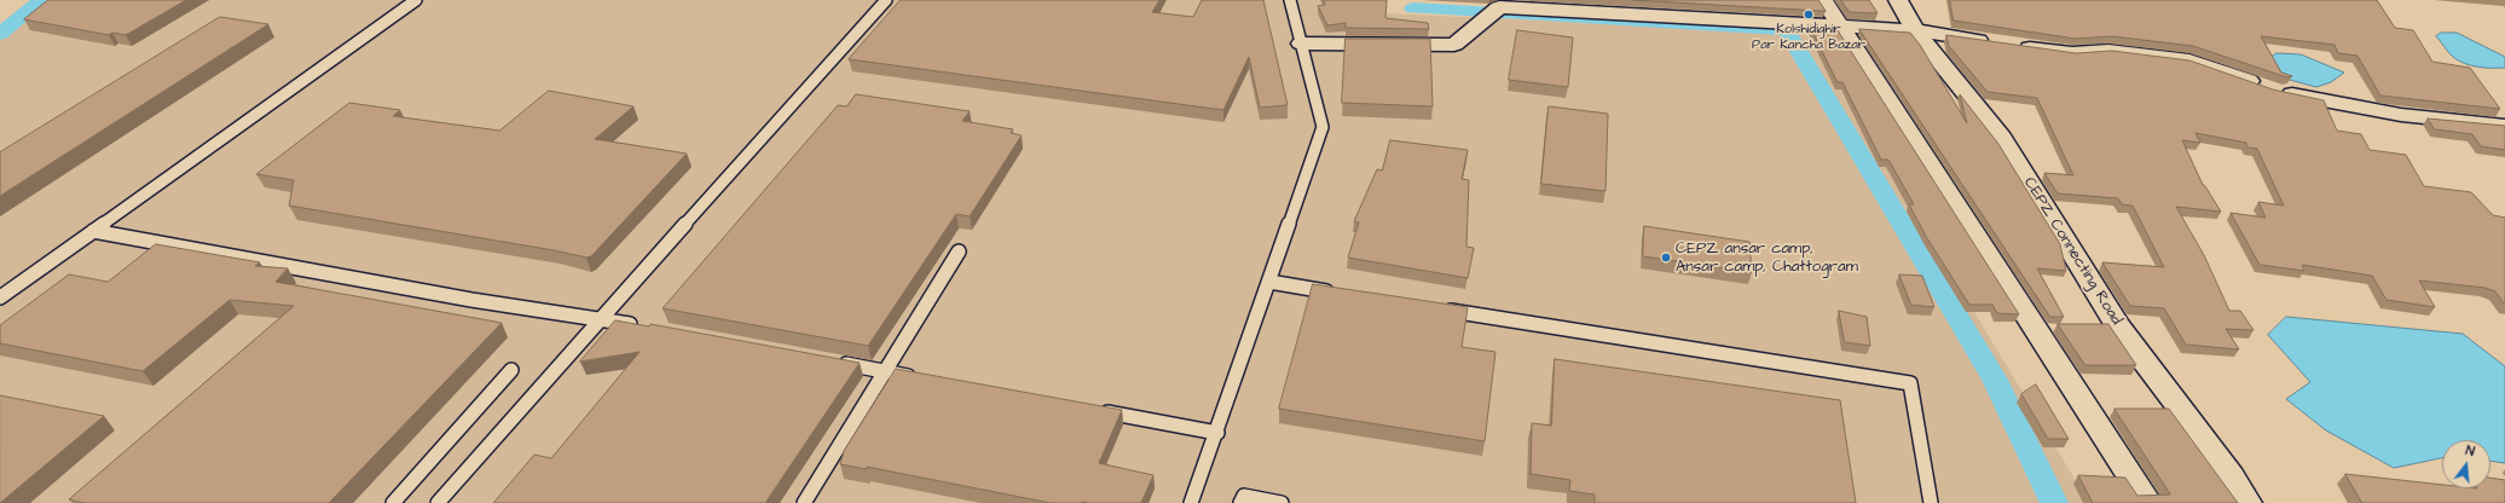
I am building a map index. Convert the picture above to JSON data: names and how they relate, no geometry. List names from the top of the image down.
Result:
{
  "streets": {
    "street": ["CEPZ Connecting Road"]
  },
  "places": ["Kolshidighir Par Kancha Bazar", "CEPZ ansar camp, Ansar camp, Chattogram"],
  "north": "top"
}
